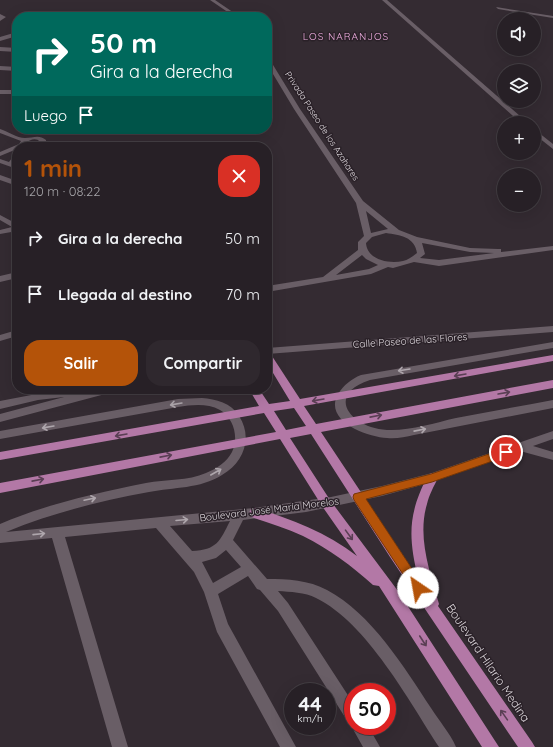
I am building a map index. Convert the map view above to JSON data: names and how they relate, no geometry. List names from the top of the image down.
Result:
{
  "streets": {
    "main road": ["Boulevard Hilario Medina"],
    "street": ["Privada Paseo de los Azahares", "Calle Paseo de las Flores", "Boulevard José María Morelos"]
  },
  "crossings": [
    ["Boulevard José María Morelos", "Boulevard Hilario Medina"]
  ],
  "districts": ["LOS NARANJOS"],
  "page": {
    "map_buttons": ["+", "−"],
    "turn": ["50 m", "Gira a la derecha"],
    "then": "Luego",
    "heading": ["1 min", "120 m · 08:22"],
    "list": [
      {
        "name": "Gira a la derecha",
        "value": "50 m"
      },
      {
        "name": "Llegada al destino",
        "value": "70 m"
      }
    ],
    "buttons": ["Salir", "Compartir"],
    "speed": "44 km/h",
    "limit": "50"
  }
}
